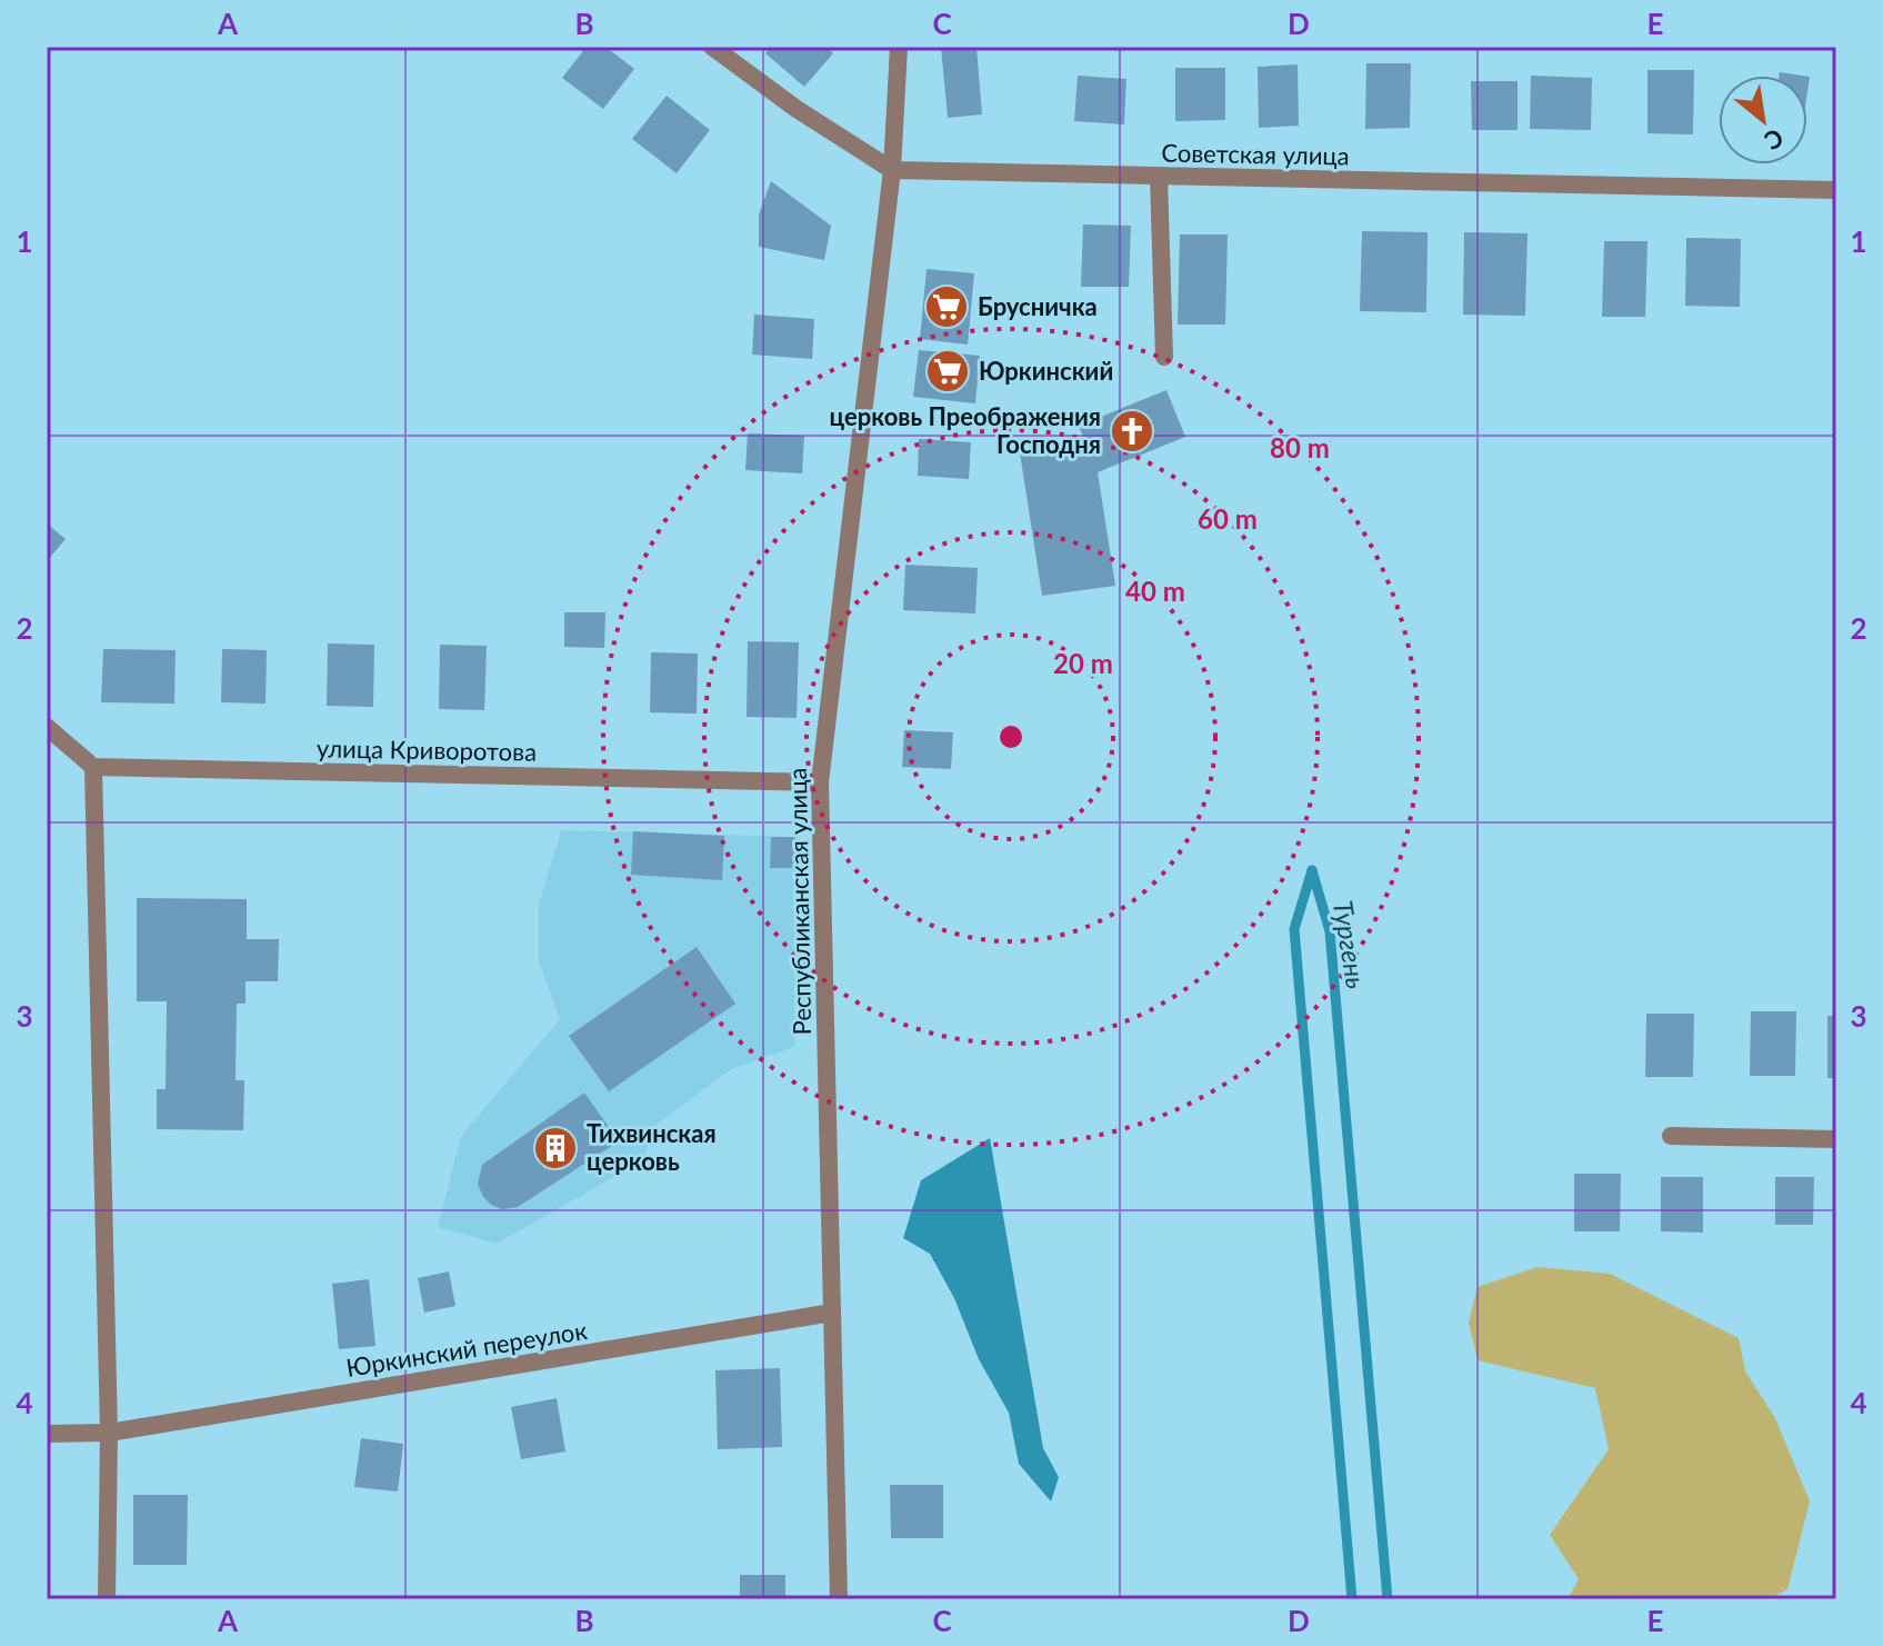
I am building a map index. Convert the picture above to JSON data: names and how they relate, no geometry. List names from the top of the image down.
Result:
{
  "streets": {
    "street": [
      "Советская улица",
      "улица Криворотова",
      "Республиканская улица",
      "Юркинский переулок"
    ]
  },
  "crossings": [
    ["Советская улица", "Республиканская улица"],
    ["улица Криворотова", "Республиканская улица"],
    ["Республиканская улица", "Юркинский переулок"]
  ],
  "water": ["Тургень"],
  "places": {
    "supermarket": ["Брусничка", "Юркинский"],
    "church": ["церковь Преображения Господня"],
    "building": ["Тихвинская церковь"]
  },
  "north": "bottom right",
  "grid": {
    "columns": [
      "A",
      "B",
      "C",
      "D",
      "E"
    ],
    "rows": [
      "1",
      "2",
      "3",
      "4"
    ]
  },
  "rings": [
    "80 m",
    "60 m",
    "40 m",
    "20 m"
  ]
}
